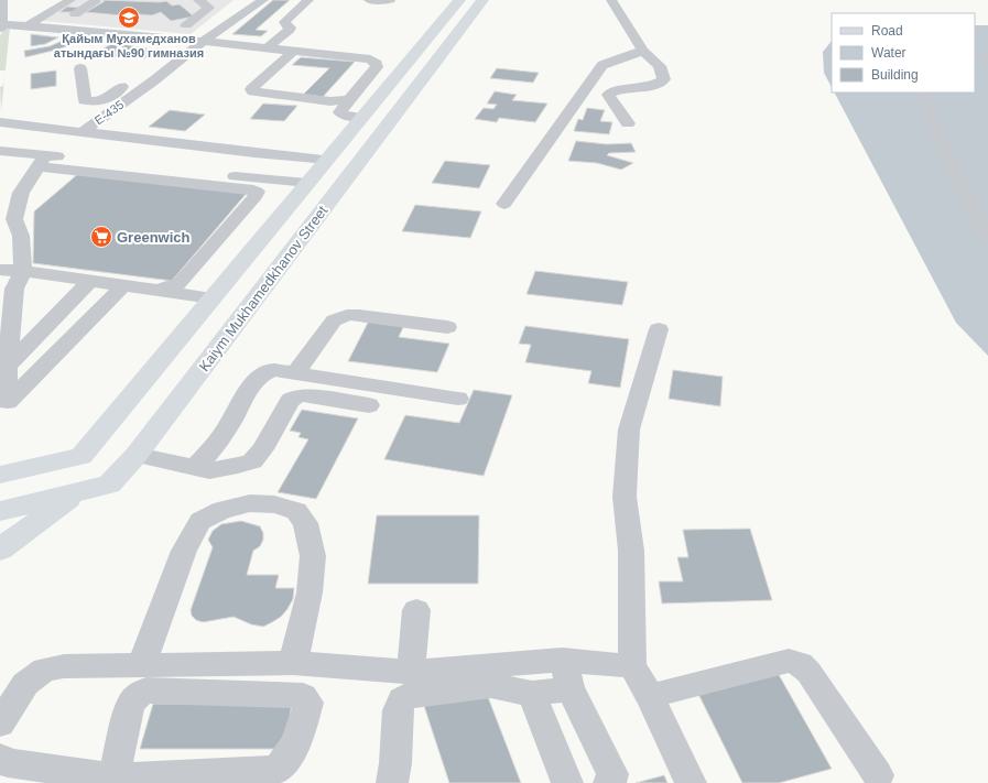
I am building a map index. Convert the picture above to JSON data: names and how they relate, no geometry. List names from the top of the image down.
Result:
{
  "streets": {
    "main road": ["Kaiym Mukhamedkhanov Street"],
    "street": ["Е-435"]
  },
  "places": {
    "school or university": ["Қайым Мұхамедханов атындағы №90 гимназия"],
    "supermarket": ["Greenwich"]
  },
  "legend": ["Road", "Water", "Building"]
}
